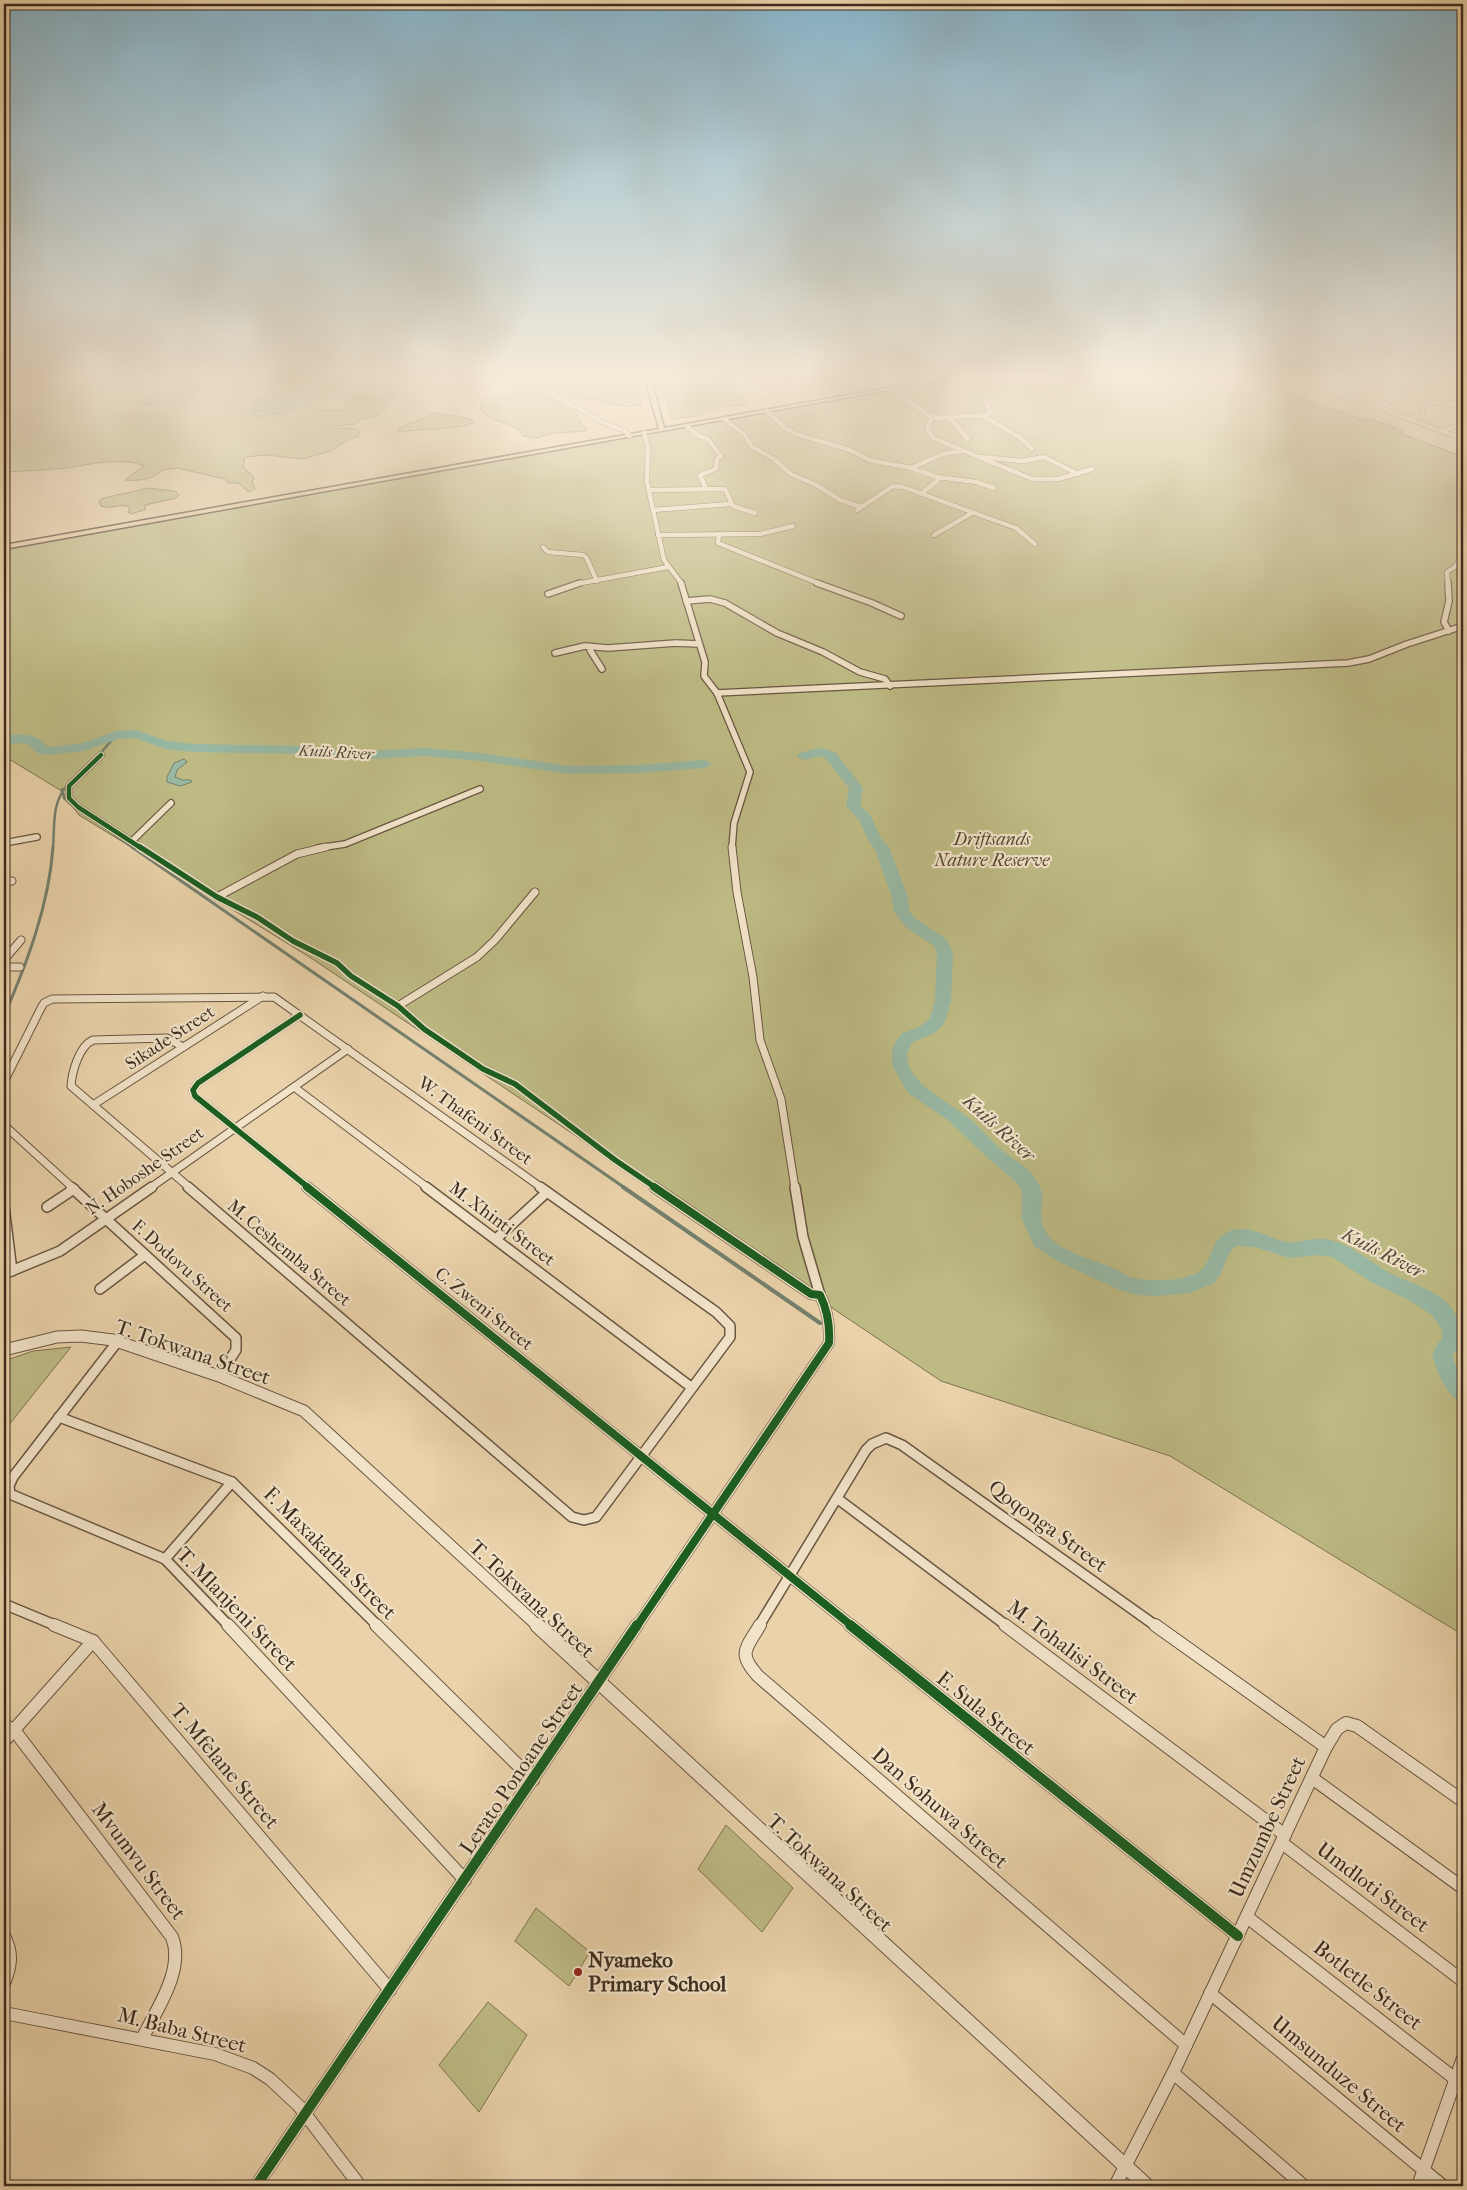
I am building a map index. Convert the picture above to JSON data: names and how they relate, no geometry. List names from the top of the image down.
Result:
{
  "streets": {
    "street": [
      "Sikade Street",
      "W. Thafeni Street",
      "N. Hoboshe Street",
      "M. Xhinti Street",
      "M. Ceshemba Street",
      "F. Dodovu Street",
      "C. Zweni Street",
      "T. Tokwana Street",
      "Qoqonga Street",
      "F. Maxakatha Street",
      "T. Mlanjeni Street",
      "M. Tohalisi Street",
      "E. Sula Street",
      "T. Mfelane Street",
      "Lerato Ponoane Street",
      "Dan Sohuwa Street",
      "Umzumbe Street",
      "Mvumvu Street",
      "Umdloti Street",
      "Botletle Street",
      "M. Baba Street",
      "Umsunduze Street"
    ]
  },
  "crossings": [
    ["Sikade Street", "W. Thafeni Street"],
    ["Sikade Street", "M. Ceshemba Street"],
    ["W. Thafeni Street", "N. Hoboshe Street"],
    ["W. Thafeni Street", "M. Xhinti Street"],
    ["W. Thafeni Street", "M. Ceshemba Street"],
    ["W. Thafeni Street", "C. Zweni Street"],
    ["N. Hoboshe Street", "M. Xhinti Street"],
    ["N. Hoboshe Street", "M. Ceshemba Street"],
    ["N. Hoboshe Street", "F. Dodovu Street"],
    ["N. Hoboshe Street", "C. Zweni Street"],
    ["F. Dodovu Street", "T. Tokwana Street"],
    ["C. Zweni Street", "E. Sula Street"],
    ["C. Zweni Street", "Lerato Ponoane Street"],
    ["T. Tokwana Street", "T. Mlanjeni Street"],
    ["T. Tokwana Street", "Lerato Ponoane Street"],
    ["T. Tokwana Street", "Umzumbe Street"],
    ["Qoqonga Street", "M. Tohalisi Street"],
    ["Qoqonga Street", "E. Sula Street"],
    ["Qoqonga Street", "Dan Sohuwa Street"],
    ["Qoqonga Street", "Umzumbe Street"],
    ["F. Maxakatha Street", "T. Mlanjeni Street"],
    ["F. Maxakatha Street", "Lerato Ponoane Street"],
    ["T. Mlanjeni Street", "Lerato Ponoane Street"],
    ["M. Tohalisi Street", "Umzumbe Street"],
    ["M. Tohalisi Street", "Umdloti Street"],
    ["E. Sula Street", "Lerato Ponoane Street"],
    ["E. Sula Street", "Dan Sohuwa Street"],
    ["E. Sula Street", "Umzumbe Street"],
    ["T. Mfelane Street", "Lerato Ponoane Street"],
    ["Lerato Ponoane Street", "M. Baba Street"],
    ["Dan Sohuwa Street", "Umzumbe Street"],
    ["Umzumbe Street", "Umdloti Street"],
    ["Umzumbe Street", "Botletle Street"],
    ["Umzumbe Street", "Umsunduze Street"],
    ["Mvumvu Street", "M. Baba Street"]
  ],
  "water": ["Kuils River"],
  "parks": ["Driftsands Nature Reserve"],
  "places": ["Nyameko Primary School"]
}
